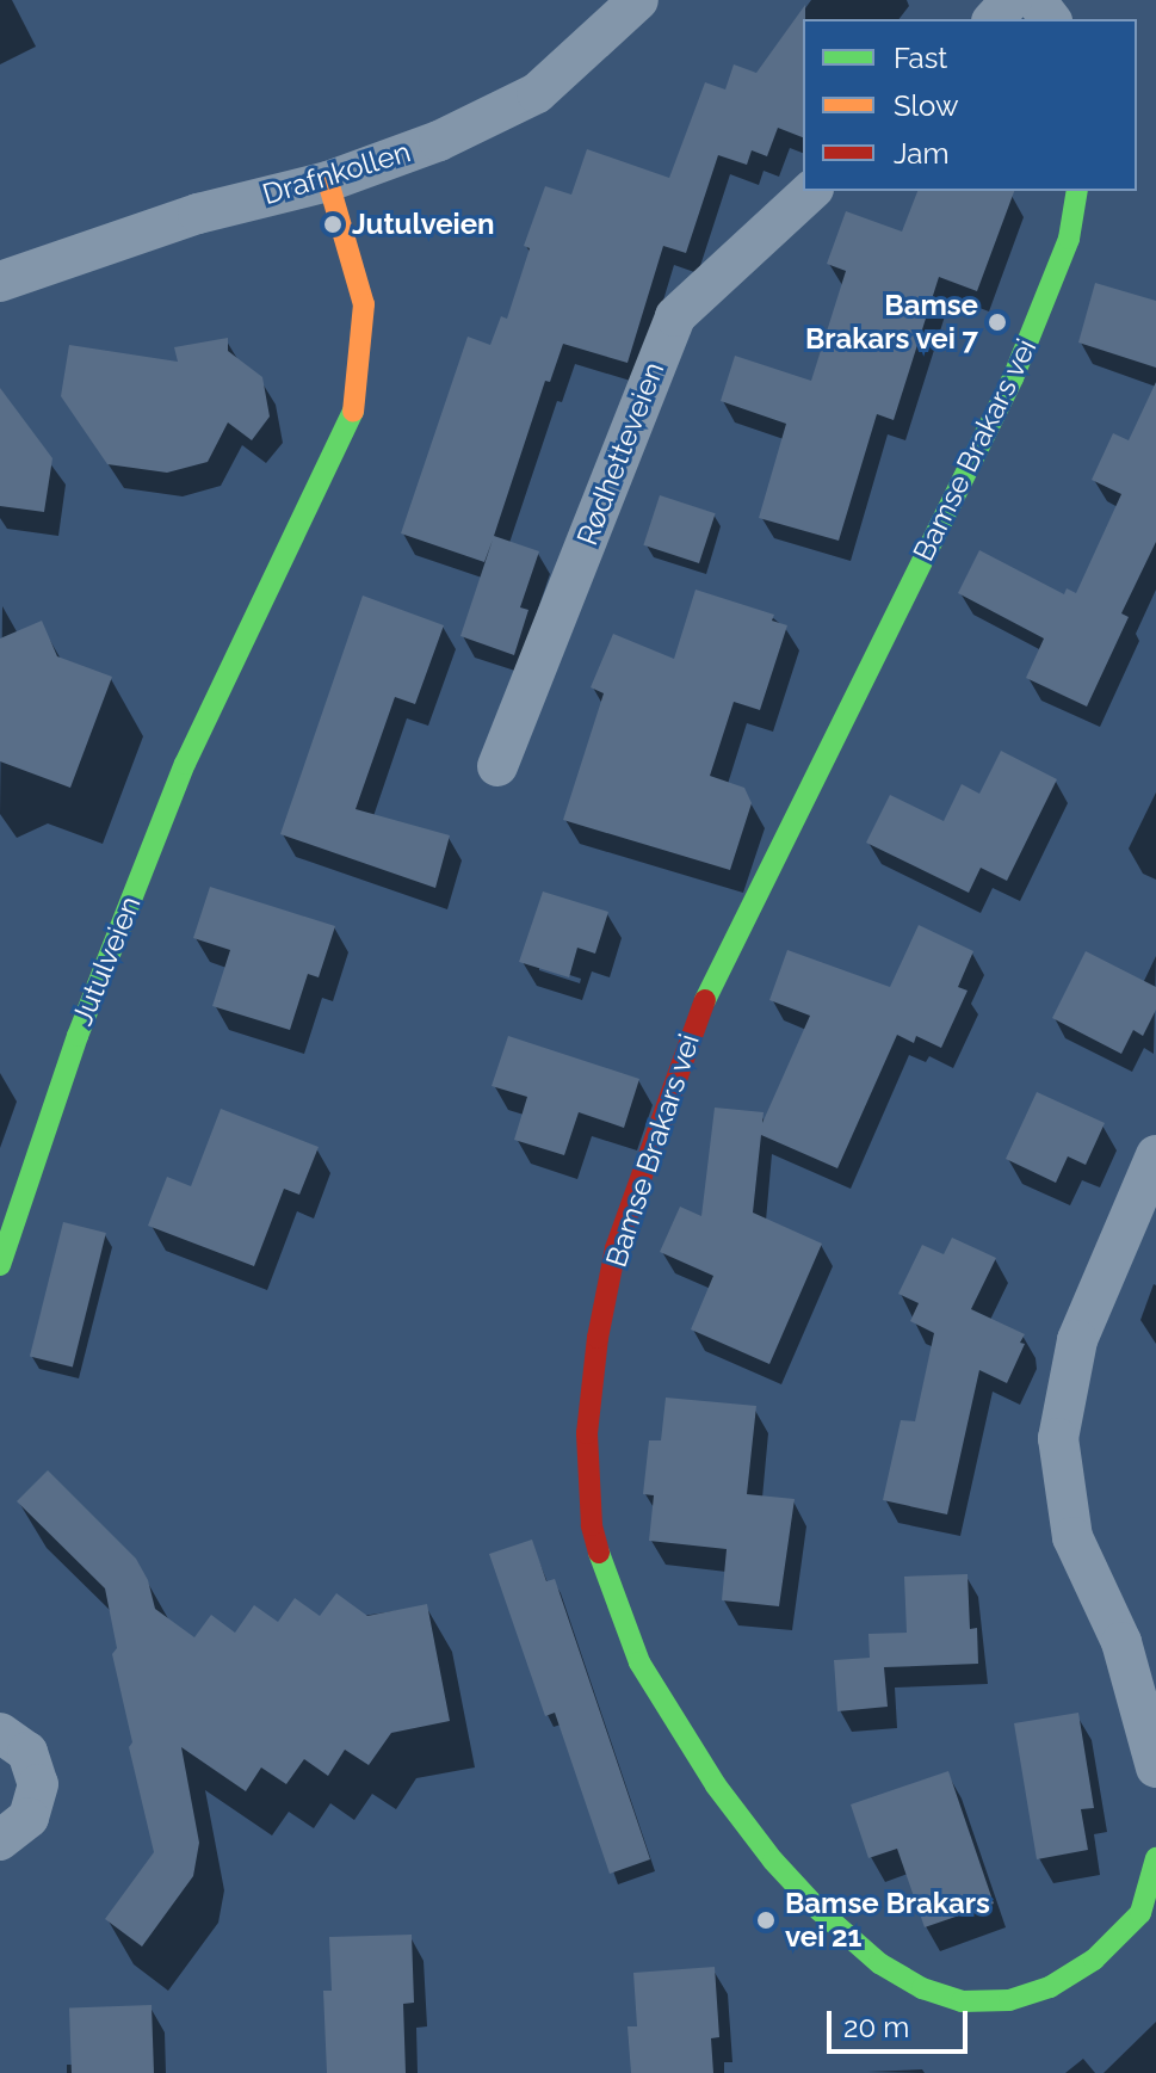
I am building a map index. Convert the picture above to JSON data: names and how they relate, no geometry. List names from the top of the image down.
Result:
{
  "streets": {
    "street": [
      "Drafnkollen",
      "Bamse Brakars vei",
      "Rødhetteveien",
      "Jutulveien"
    ]
  },
  "crossings": [
    ["Drafnkollen", "Jutulveien"]
  ],
  "places": ["Jutulveien", "Bamse Brakars vei 7", "Bamse Brakars vei 21"],
  "legend": ["Fast", "Slow", "Jam"],
  "scale_bar": "20 m"
}
